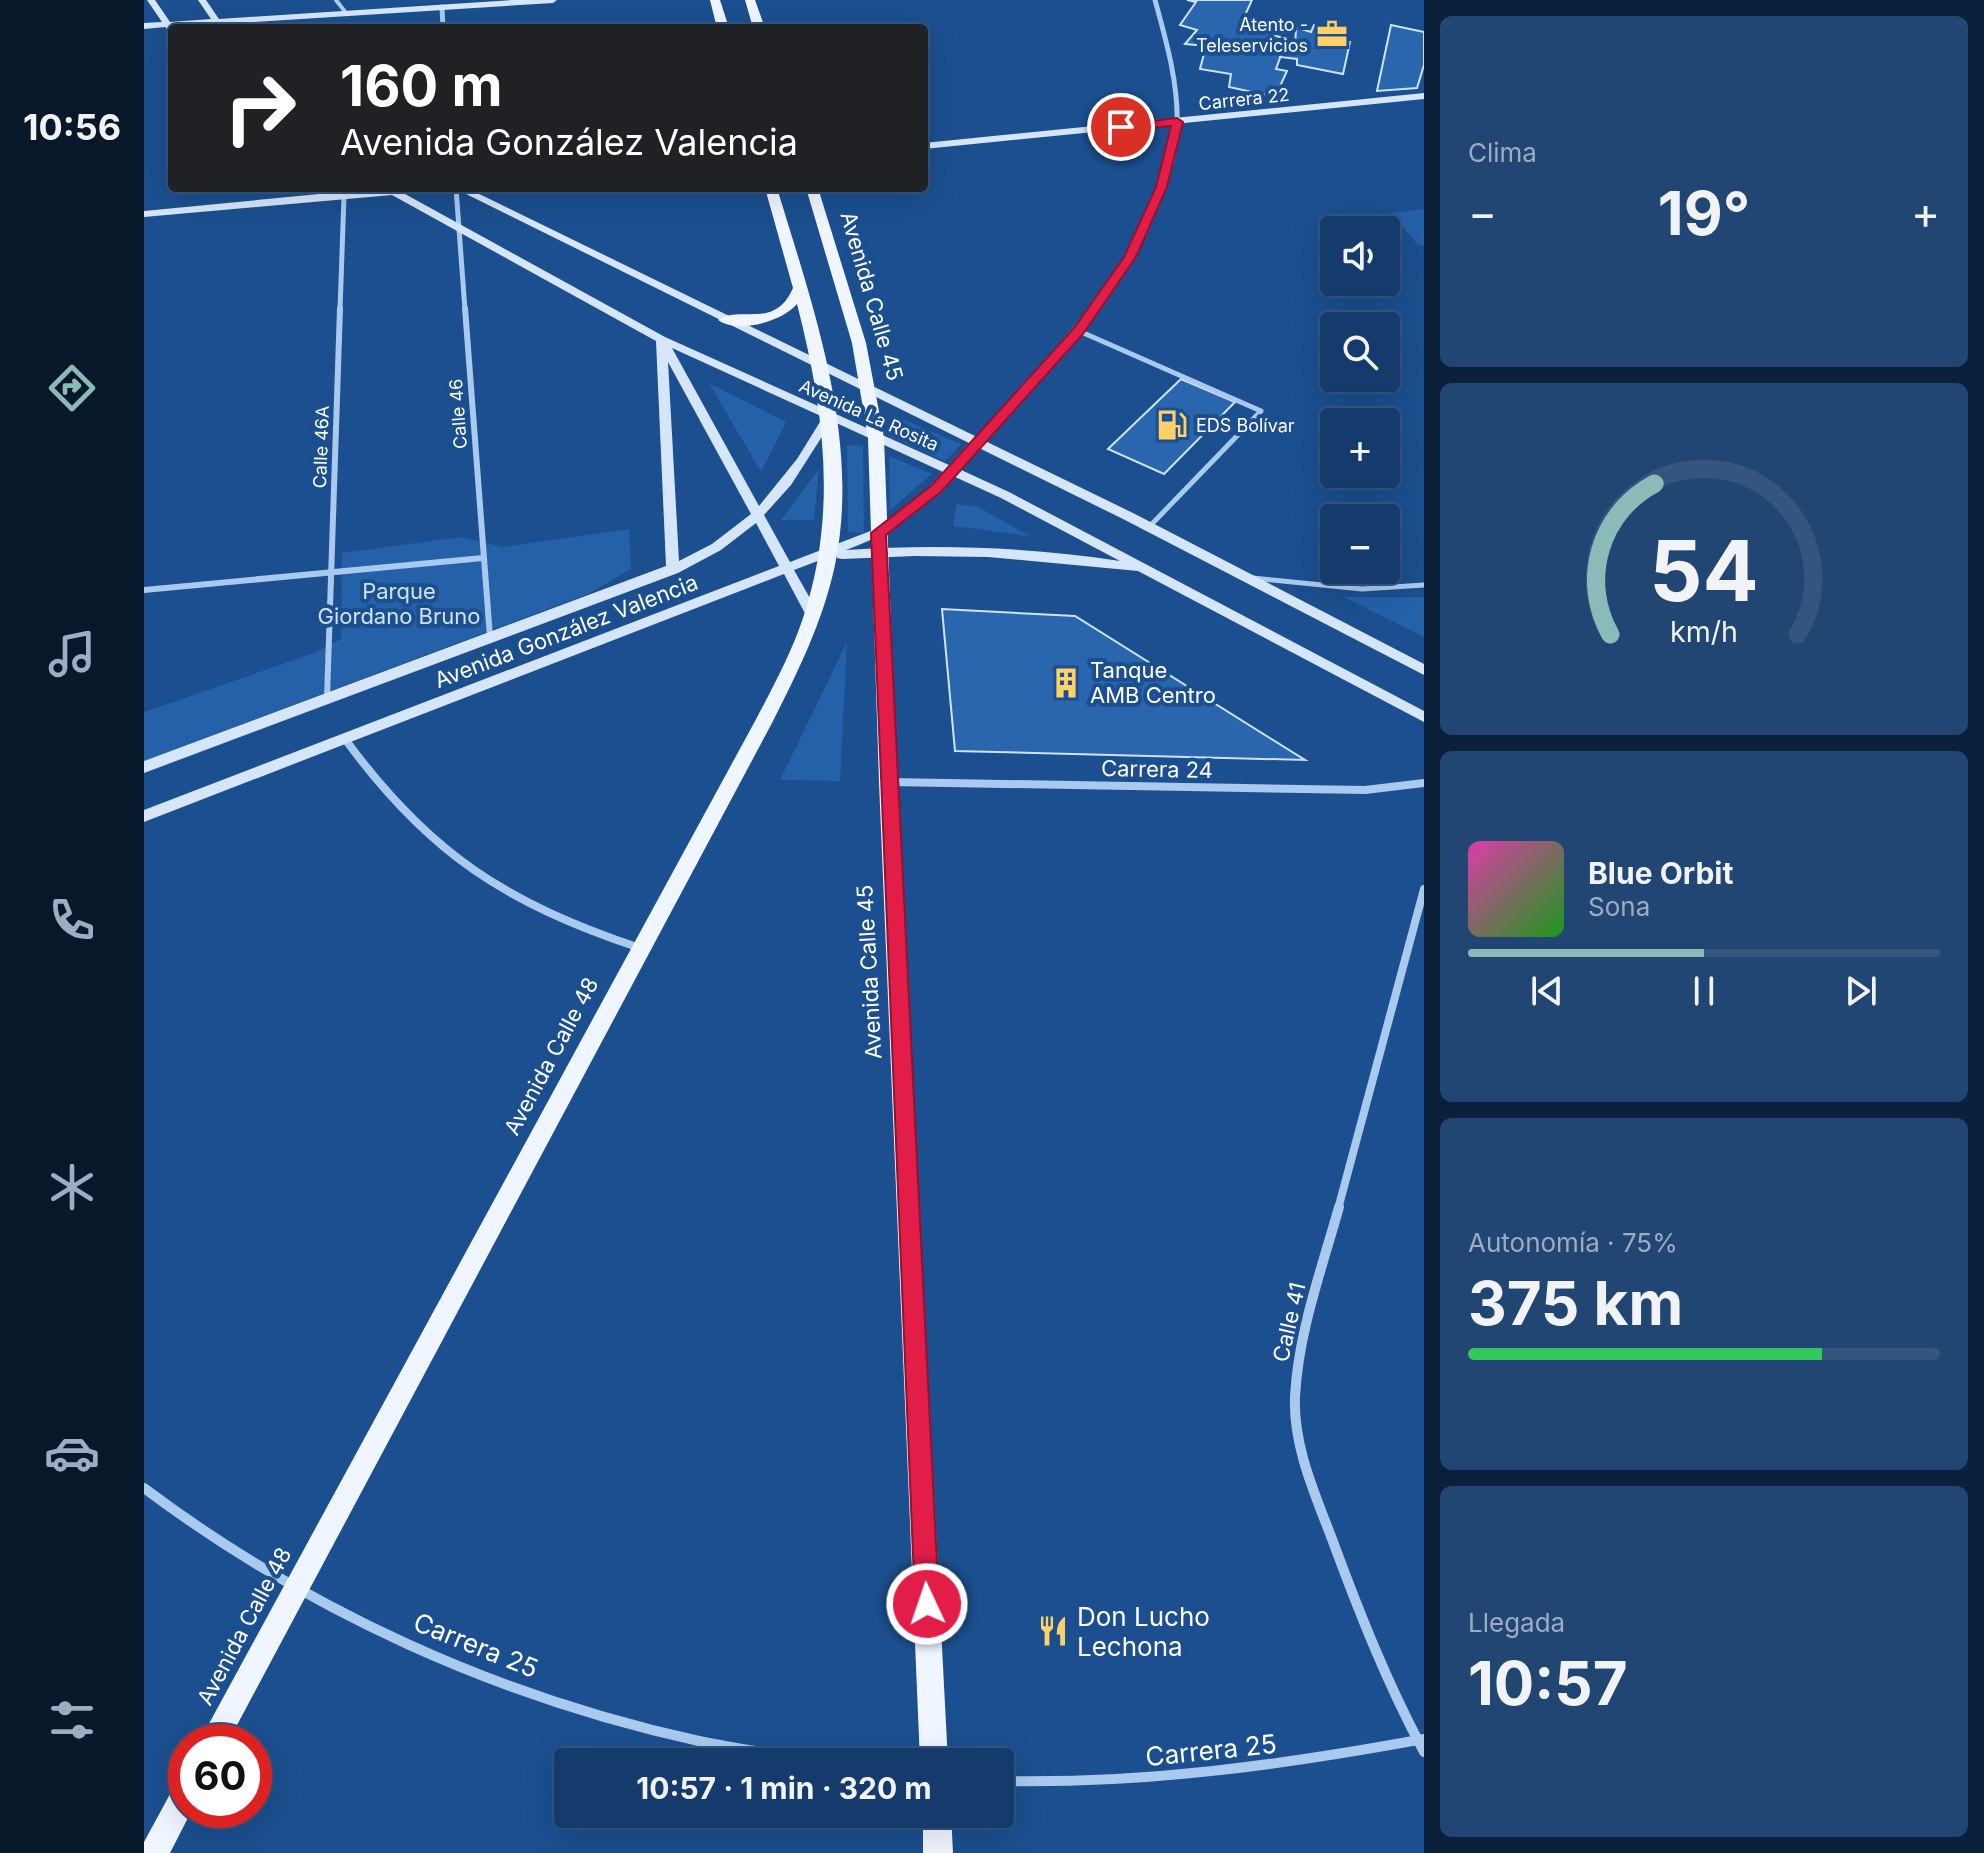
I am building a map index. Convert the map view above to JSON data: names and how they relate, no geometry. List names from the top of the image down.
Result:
{
  "streets": {
    "main road": [
      "Carrera 22",
      "Avenida Calle 45",
      "Avenida La Rosita",
      "Avenida González Valencia",
      "Avenida Calle 48"
    ],
    "street": [
      "Calle 46",
      "Calle 46A",
      "Carrera 24",
      "Calle 41",
      "Carrera 25"
    ]
  },
  "crossings": [
    ["Avenida Calle 45", "Avenida La Rosita"],
    ["Avenida Calle 45", "Avenida González Valencia"],
    ["Avenida Calle 45", "Carrera 24"],
    ["Calle 46", "Avenida La Rosita"],
    ["Calle 46", "Avenida González Valencia"],
    ["Avenida La Rosita", "Avenida González Valencia"],
    ["Avenida La Rosita", "Avenida Calle 48"],
    ["Calle 46A", "Avenida González Valencia"],
    ["Avenida González Valencia", "Avenida Calle 48"],
    ["Avenida Calle 48", "Carrera 25"],
    ["Calle 41", "Carrera 25"]
  ],
  "parks": ["Parque Giordano Bruno"],
  "places": {
    "office": ["Atento - Teleservicios"],
    "fuel station": ["EDS Bolívar"],
    "building": ["Tanque AMB Centro"],
    "restaurant": ["Don Lucho Lechona"]
  },
  "page": {
    "tabs": "10:56",
    "tile": [
      "Clima",
      ["Autonomía · 75%", "375 km"],
      ["Llegada", "10:57"]
    ],
    "turn": ["160 m", "Avenida González Valencia"],
    "heat": ["−", "19°", "+"],
    "map_buttons": ["+", "−"],
    "song": ["Blue Orbit", "Sona"],
    "limit": "60",
    "trip": "10:57 · 1 min · 320 m",
    "gauge": ["54", "km/h"]
  }
}
